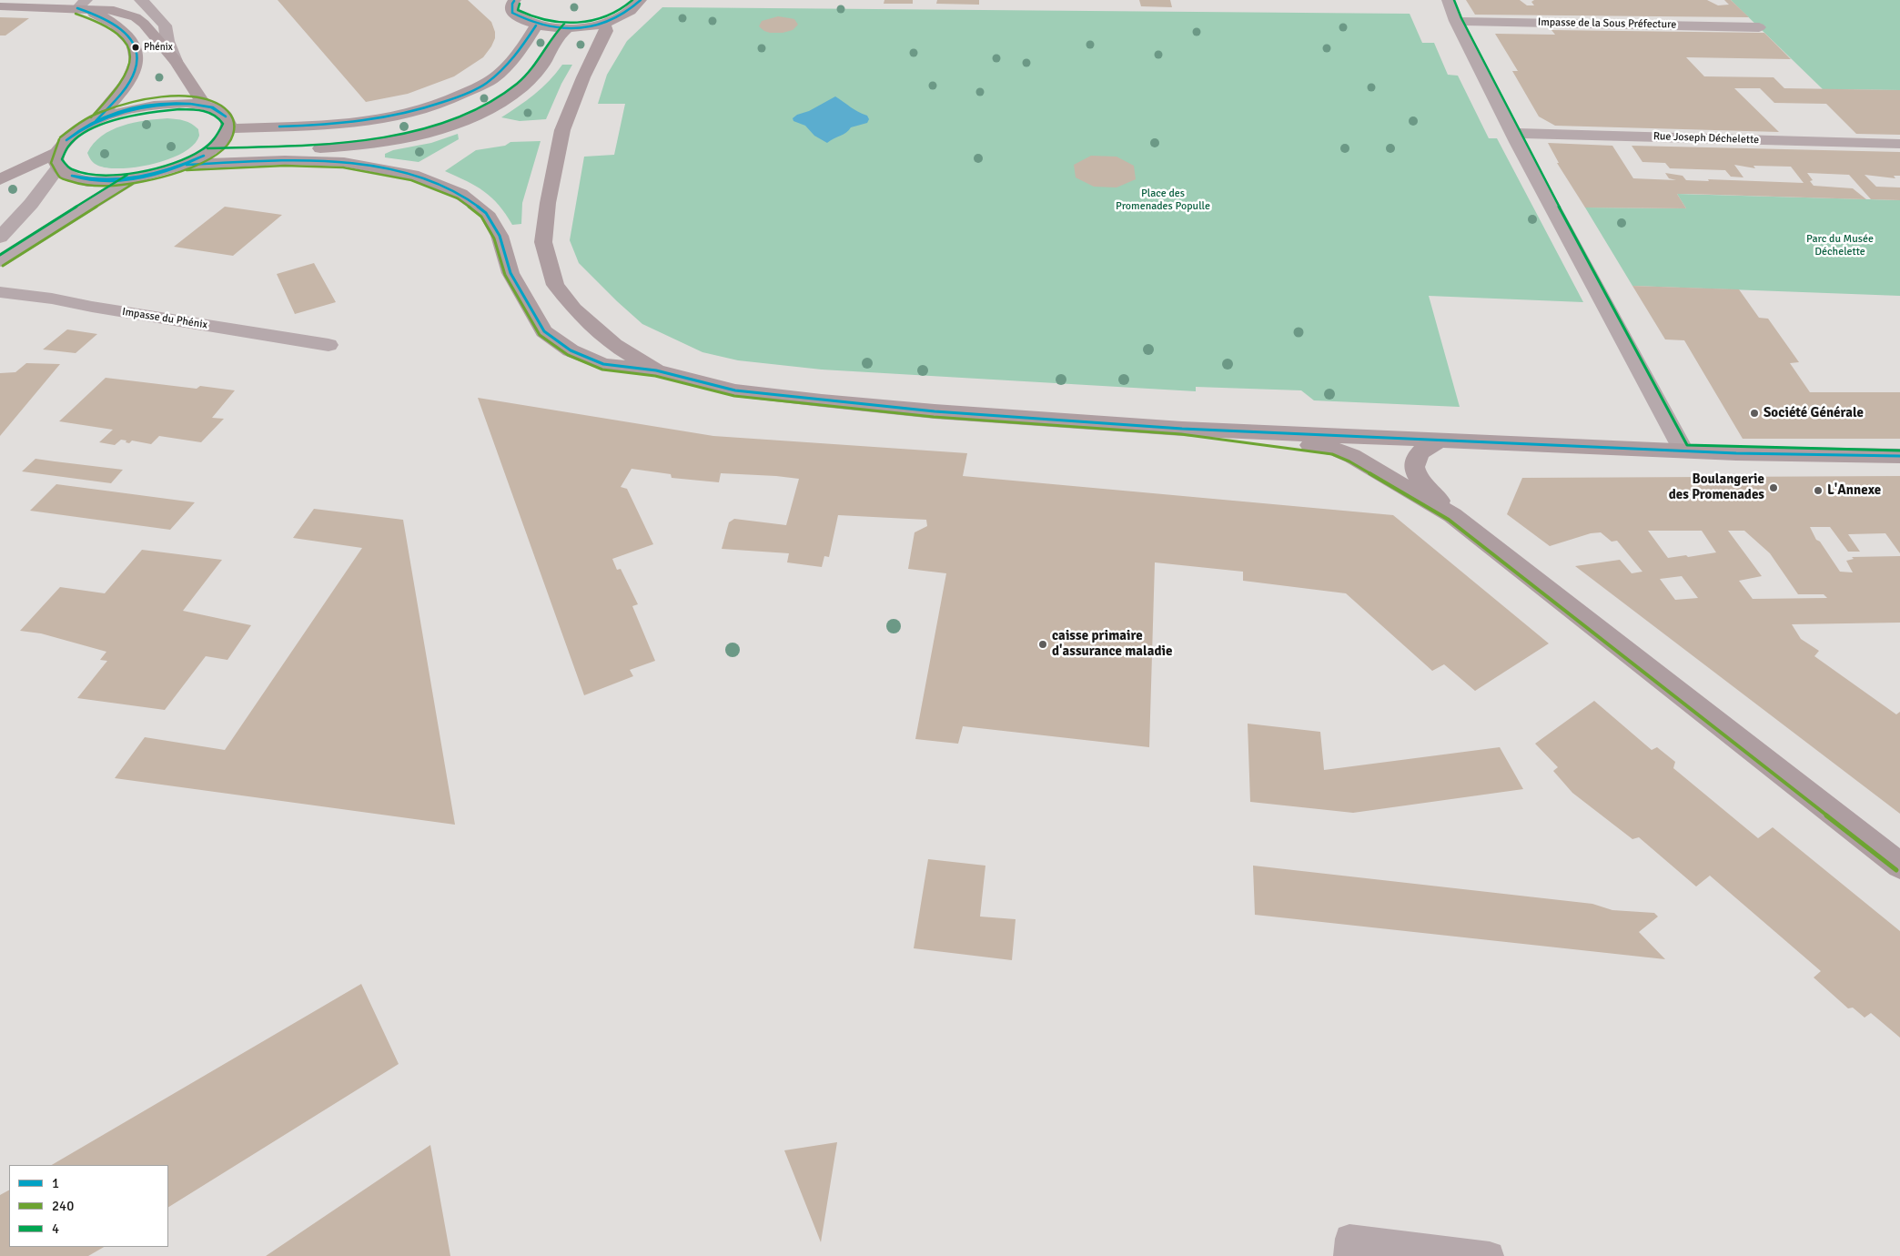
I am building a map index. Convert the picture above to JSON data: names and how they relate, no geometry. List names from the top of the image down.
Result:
{
  "streets": {
    "street": ["Impasse de la Sous Préfecture", "Rue Joseph Déchelette", "Impasse du Phénix"]
  },
  "parks": ["Place des Promenades Populle", "Parc du Musée Déchelette"],
  "places": [
    "Phénix",
    "Société Générale",
    "Boulangerie des Promenades",
    "L'Annexe",
    "caisse primaire d'assurance maladie"
  ],
  "lines": ["transit line 1", "transit line 4", "transit line 240"],
  "legend": ["1", "240", "4"]
}
